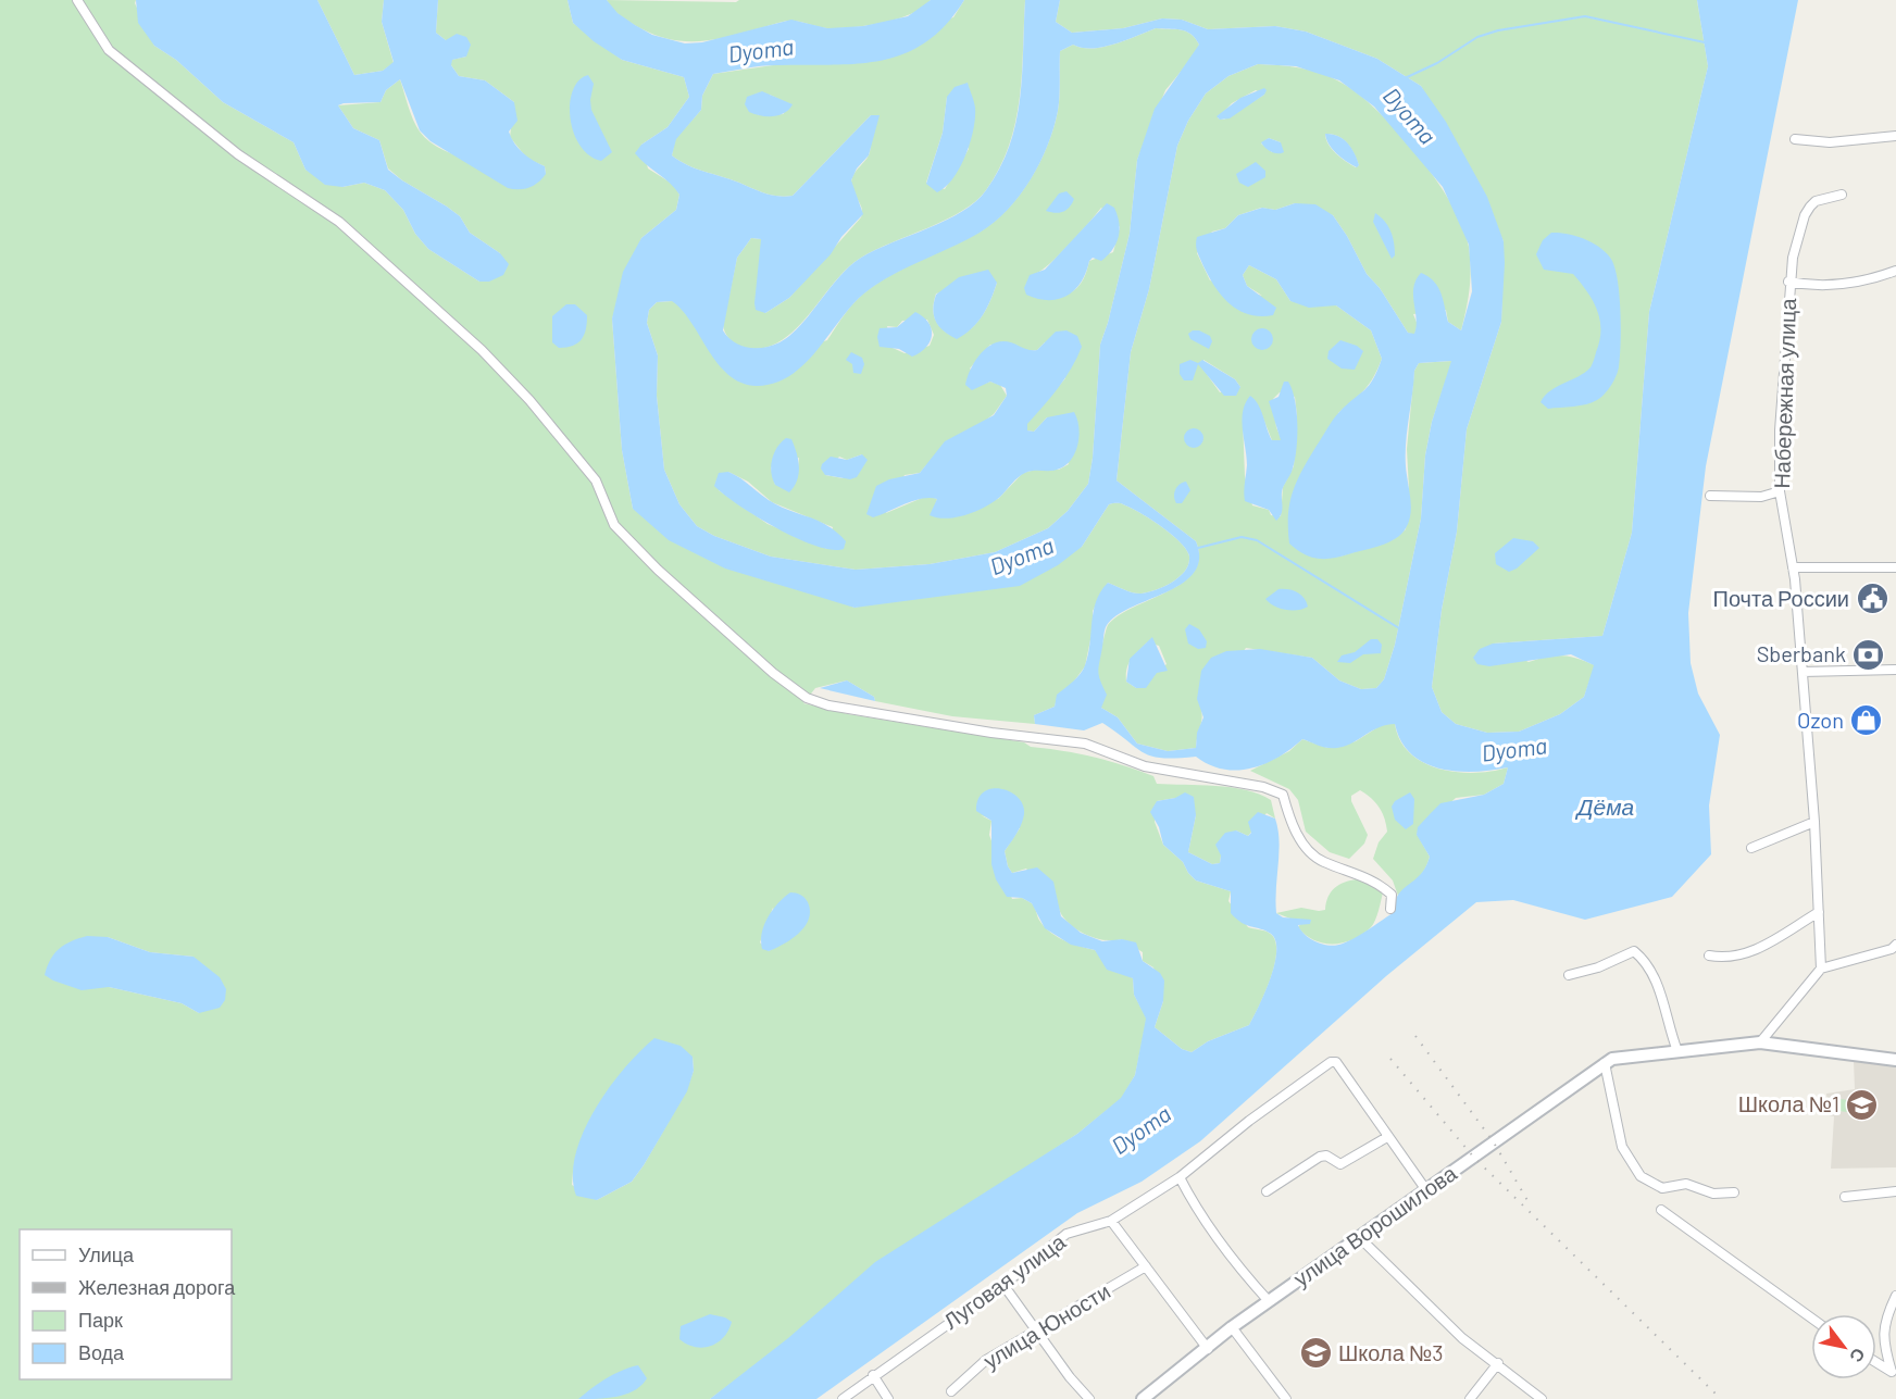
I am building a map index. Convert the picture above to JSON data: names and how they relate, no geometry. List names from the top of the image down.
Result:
{
  "streets": {
    "street": [
      "Набережная улица",
      "улица Ворошилова",
      "Луговая улица",
      "улица Юности"
    ]
  },
  "water": ["Dyoma", "Дёма"],
  "places": {
    "public building": ["Почта России"],
    "bank": ["Sberbank"],
    "shop": ["Ozon"],
    "school or university": ["Школа №1", "Школа №3"]
  },
  "legend": [
    "Улица",
    "Железная дорога",
    "Парк",
    "Вода"
  ],
  "north": "bottom right"
}
